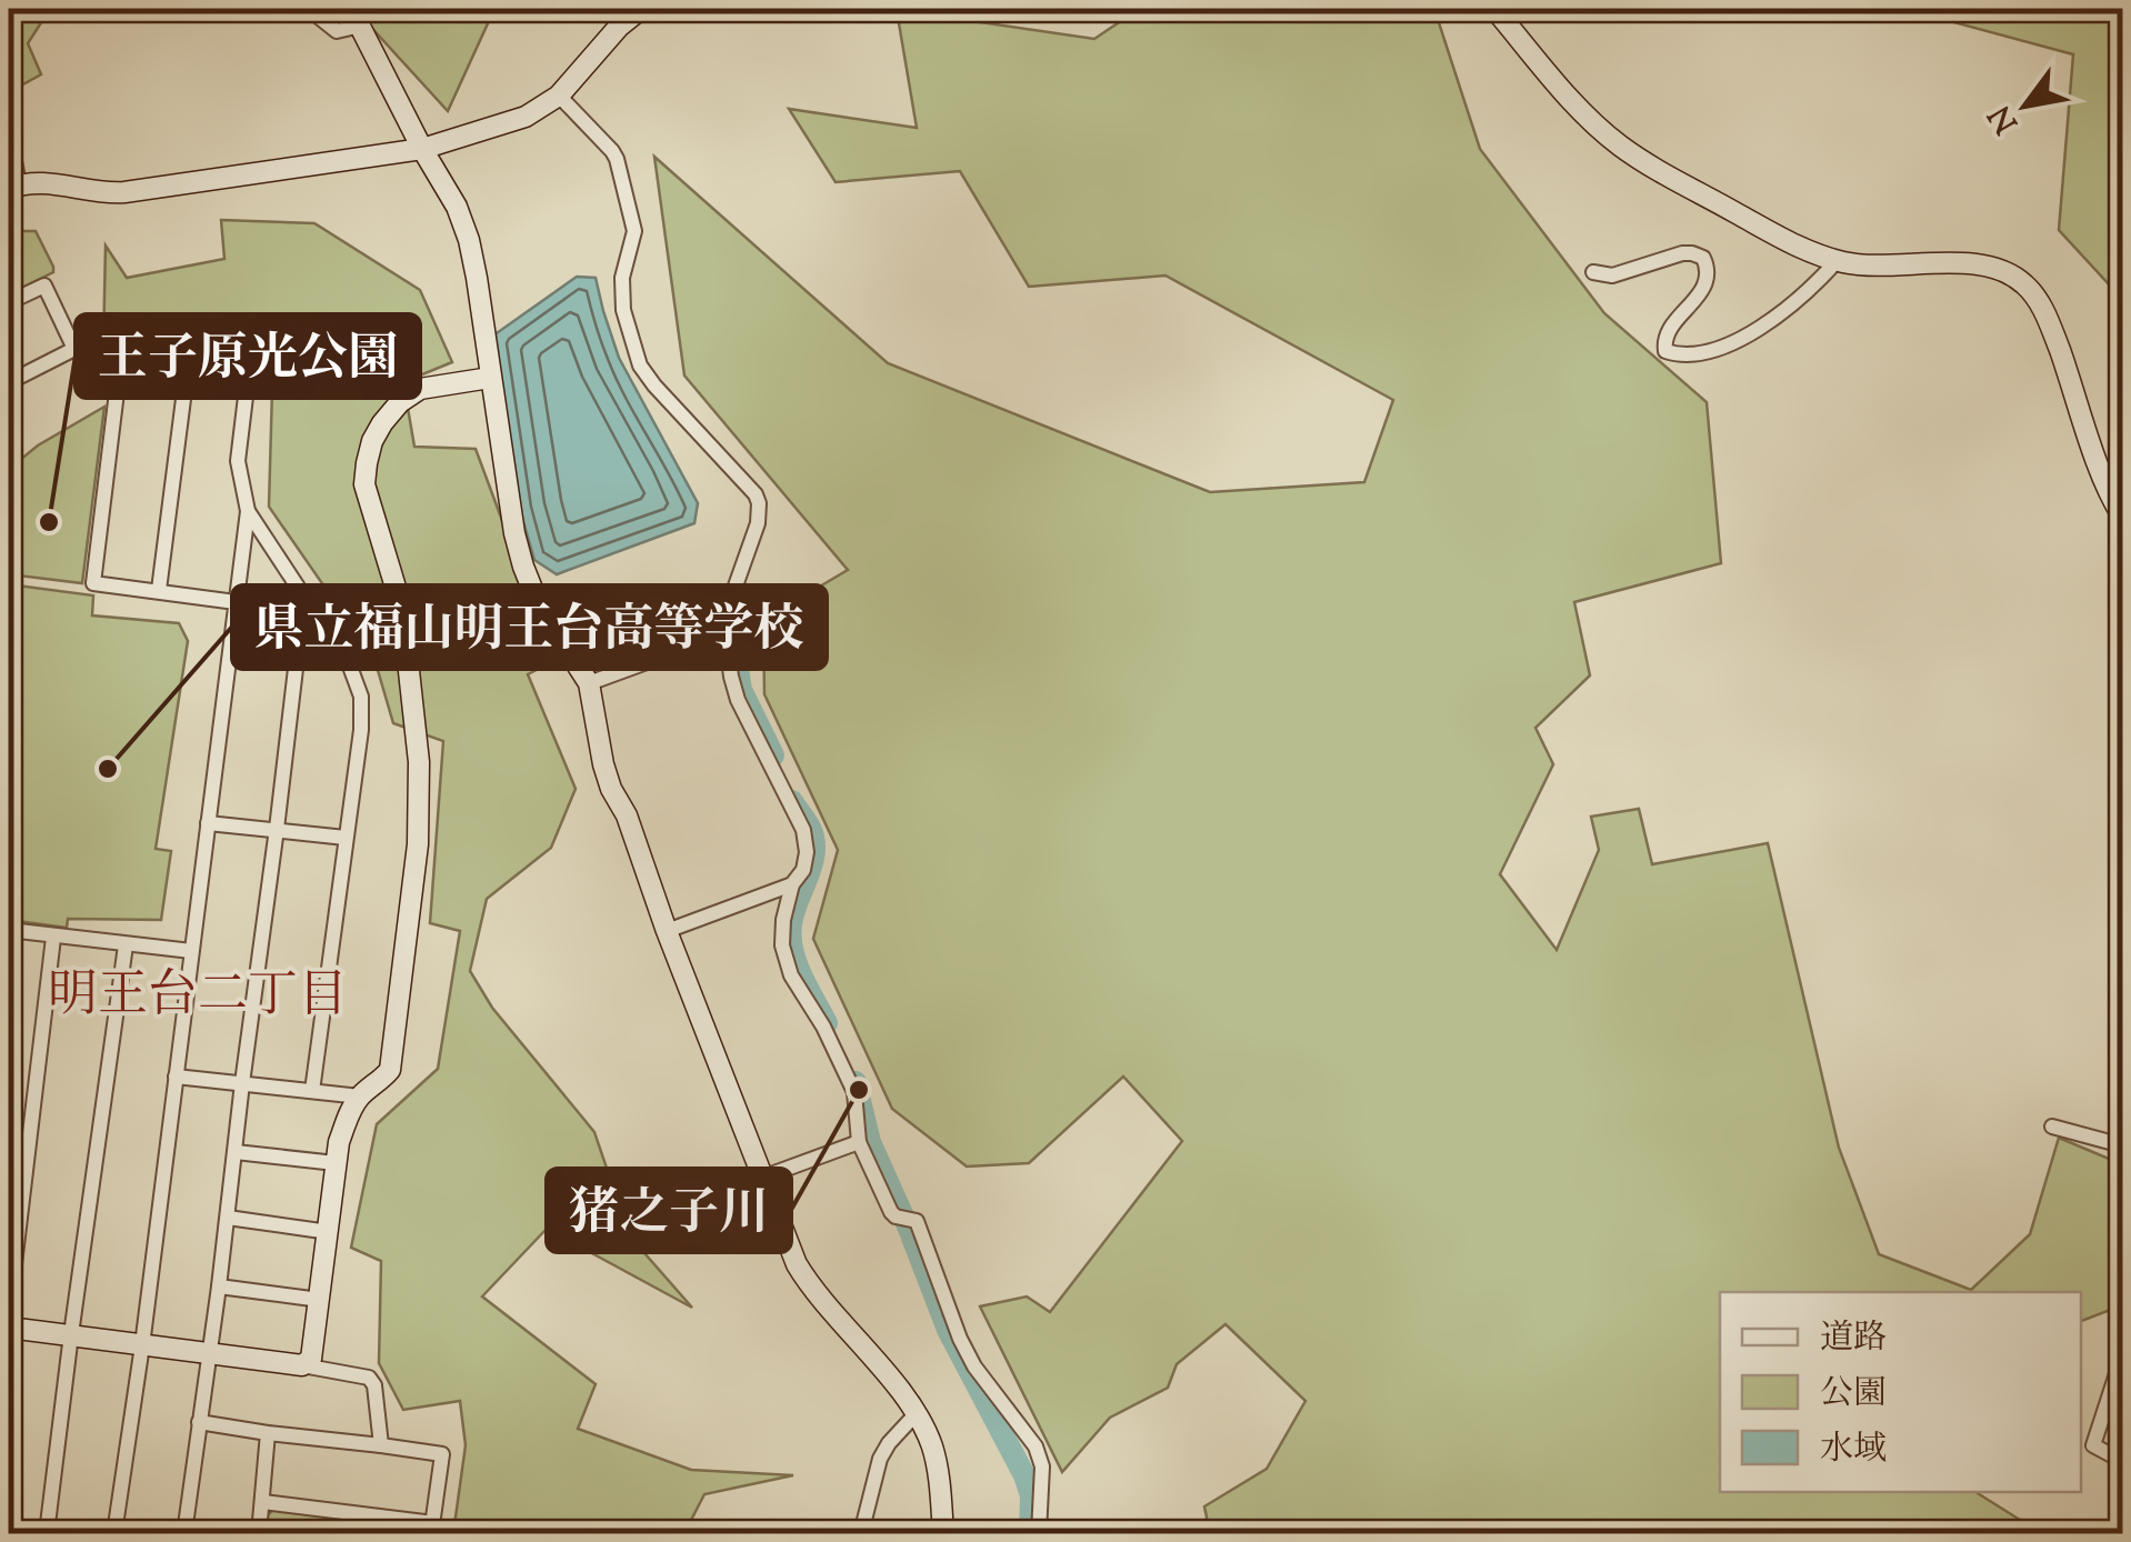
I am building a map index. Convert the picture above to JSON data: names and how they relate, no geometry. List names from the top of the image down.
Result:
{
  "districts": ["明王台二丁目"],
  "places": ["王子原光公園", "県立福山明王台高等学校", "猪之子川"],
  "legend": ["道路", "公園", "水域"],
  "north": "bottom left"
}
